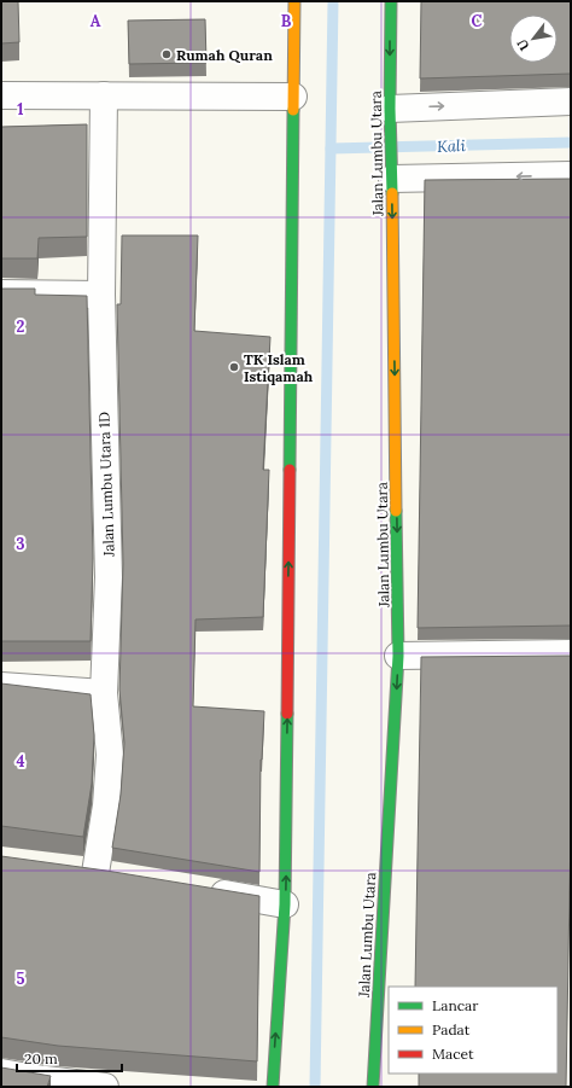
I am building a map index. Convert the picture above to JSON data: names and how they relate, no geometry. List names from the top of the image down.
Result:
{
  "streets": {
    "street": ["Jalan Lumbu Utara", "Jalan Lumbu Utara 1D"]
  },
  "one_way": ["Jalan Lumbu Utara"],
  "water": ["Kali"],
  "places": ["Rumah Quran", "TK Islam Istiqamah"],
  "legend": ["Lancar", "Padat", "Macet"],
  "scale_bar": "20 m",
  "north": "bottom left",
  "grid": {
    "columns": ["A", "B", "C"],
    "rows": [
      "1",
      "2",
      "3",
      "4",
      "5"
    ]
  }
}
